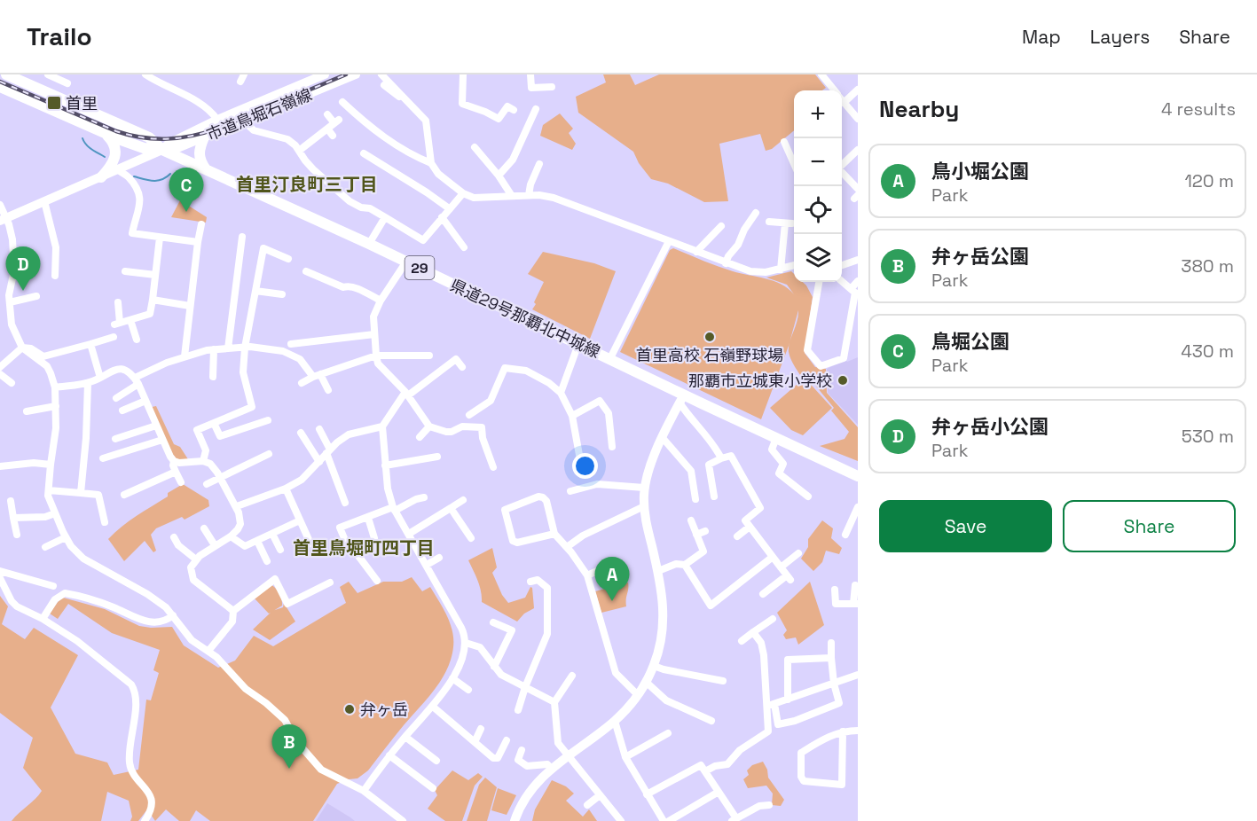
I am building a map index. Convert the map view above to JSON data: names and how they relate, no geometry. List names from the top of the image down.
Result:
{
  "streets": {
    "main road": ["29", "県道29号那覇北中城線"],
    "street": ["市道鳥堀石嶺線"]
  },
  "crossings": [
    ["市道鳥堀石嶺線", "県道29号那覇北中城線"]
  ],
  "districts": ["首里汀良町三丁目", "首里鳥堀町四丁目"],
  "places": {
    "transit": ["首里"],
    "other": ["首里高校 石嶺野球場", "那覇市立城東小学校", "弁ヶ岳"]
  },
  "page": {
    "header": "Trailo",
    "nav": ["Map", "Layers", "Share"],
    "heading": ["Nearby", "4 results"],
    "map_buttons": ["+", "−"],
    "list": [
      {
        "mark": "A",
        "name": "鳥小堀公園",
        "note": "Park",
        "value": "120 m"
      },
      {
        "mark": "B",
        "name": "弁ヶ岳公園",
        "note": "Park",
        "value": "380 m"
      },
      {
        "mark": "C",
        "name": "鳥堀公園",
        "note": "Park",
        "value": "430 m"
      },
      {
        "mark": "D",
        "name": "弁ヶ岳小公園",
        "note": "Park",
        "value": "530 m"
      }
    ],
    "pins": [
      "C",
      "D",
      "A",
      "B"
    ],
    "buttons": ["Save", "Share"]
  }
}
